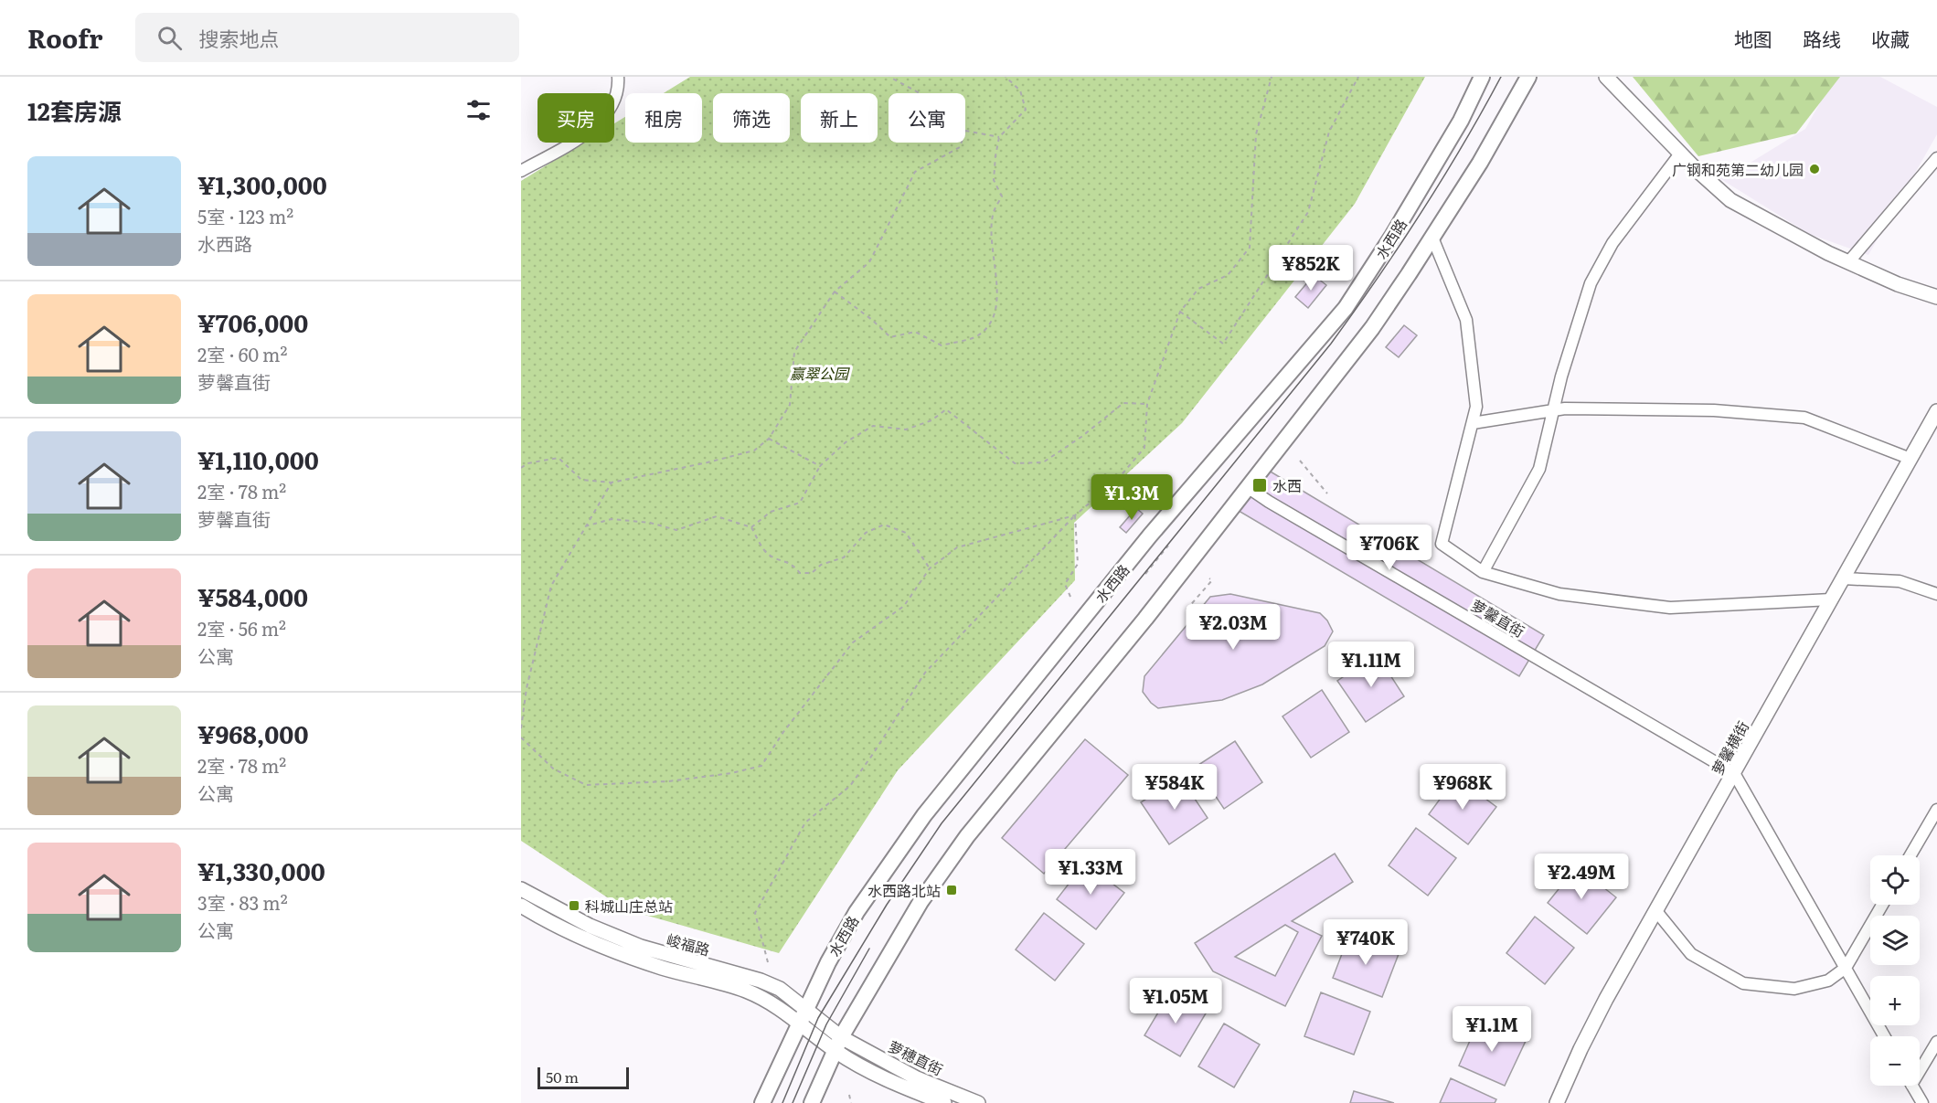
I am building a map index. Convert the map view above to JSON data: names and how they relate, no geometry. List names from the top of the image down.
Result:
{
  "streets": {
    "main road": ["水西路"],
    "street": [
      "萝馨直街",
      "萝馨横街",
      "峻福路",
      "萝穗直街"
    ]
  },
  "crossings": [
    ["水西路", "峻福路"],
    ["萝馨直街", "萝馨横街"],
    ["峻福路", "萝穗直街"]
  ],
  "parks": ["赢翠公园"],
  "places": {
    "other": ["广钢和苑第二幼儿园"],
    "transit": ["水西", "水西路北站", "科城山庄总站"]
  },
  "scale_bar": "50 m",
  "page": {
    "header": "Roofr",
    "search": "搜索地点",
    "nav": ["地图", "路线", "收藏"],
    "heading": "12套房源",
    "chip": [
      "买房",
      "租房",
      "筛选",
      "新上",
      "公寓"
    ],
    "list": [
      {
        "name": "¥1,300,000",
        "note": "5室 · 123 m² · 水西路"
      },
      {
        "name": "¥706,000",
        "note": "2室 · 60 m² · 萝馨直街"
      },
      {
        "name": "¥1,110,000",
        "note": "2室 · 78 m² · 萝馨直街"
      },
      {
        "name": "¥584,000",
        "note": "2室 · 56 m² · 公寓"
      },
      {
        "name": "¥968,000",
        "note": "2室 · 78 m² · 公寓"
      },
      {
        "name": "¥1,330,000",
        "note": "3室 · 83 m² · 公寓"
      }
    ],
    "price": [
      "¥852K",
      "¥1.3M",
      "¥706K",
      "¥2.03M",
      "¥1.11M",
      "¥584K",
      "¥968K",
      "¥1.33M",
      "¥2.49M",
      "¥740K",
      "¥1.05M",
      "¥1.1M"
    ],
    "map_buttons": ["+", "−"],
    "scale": "50 m"
  }
}
